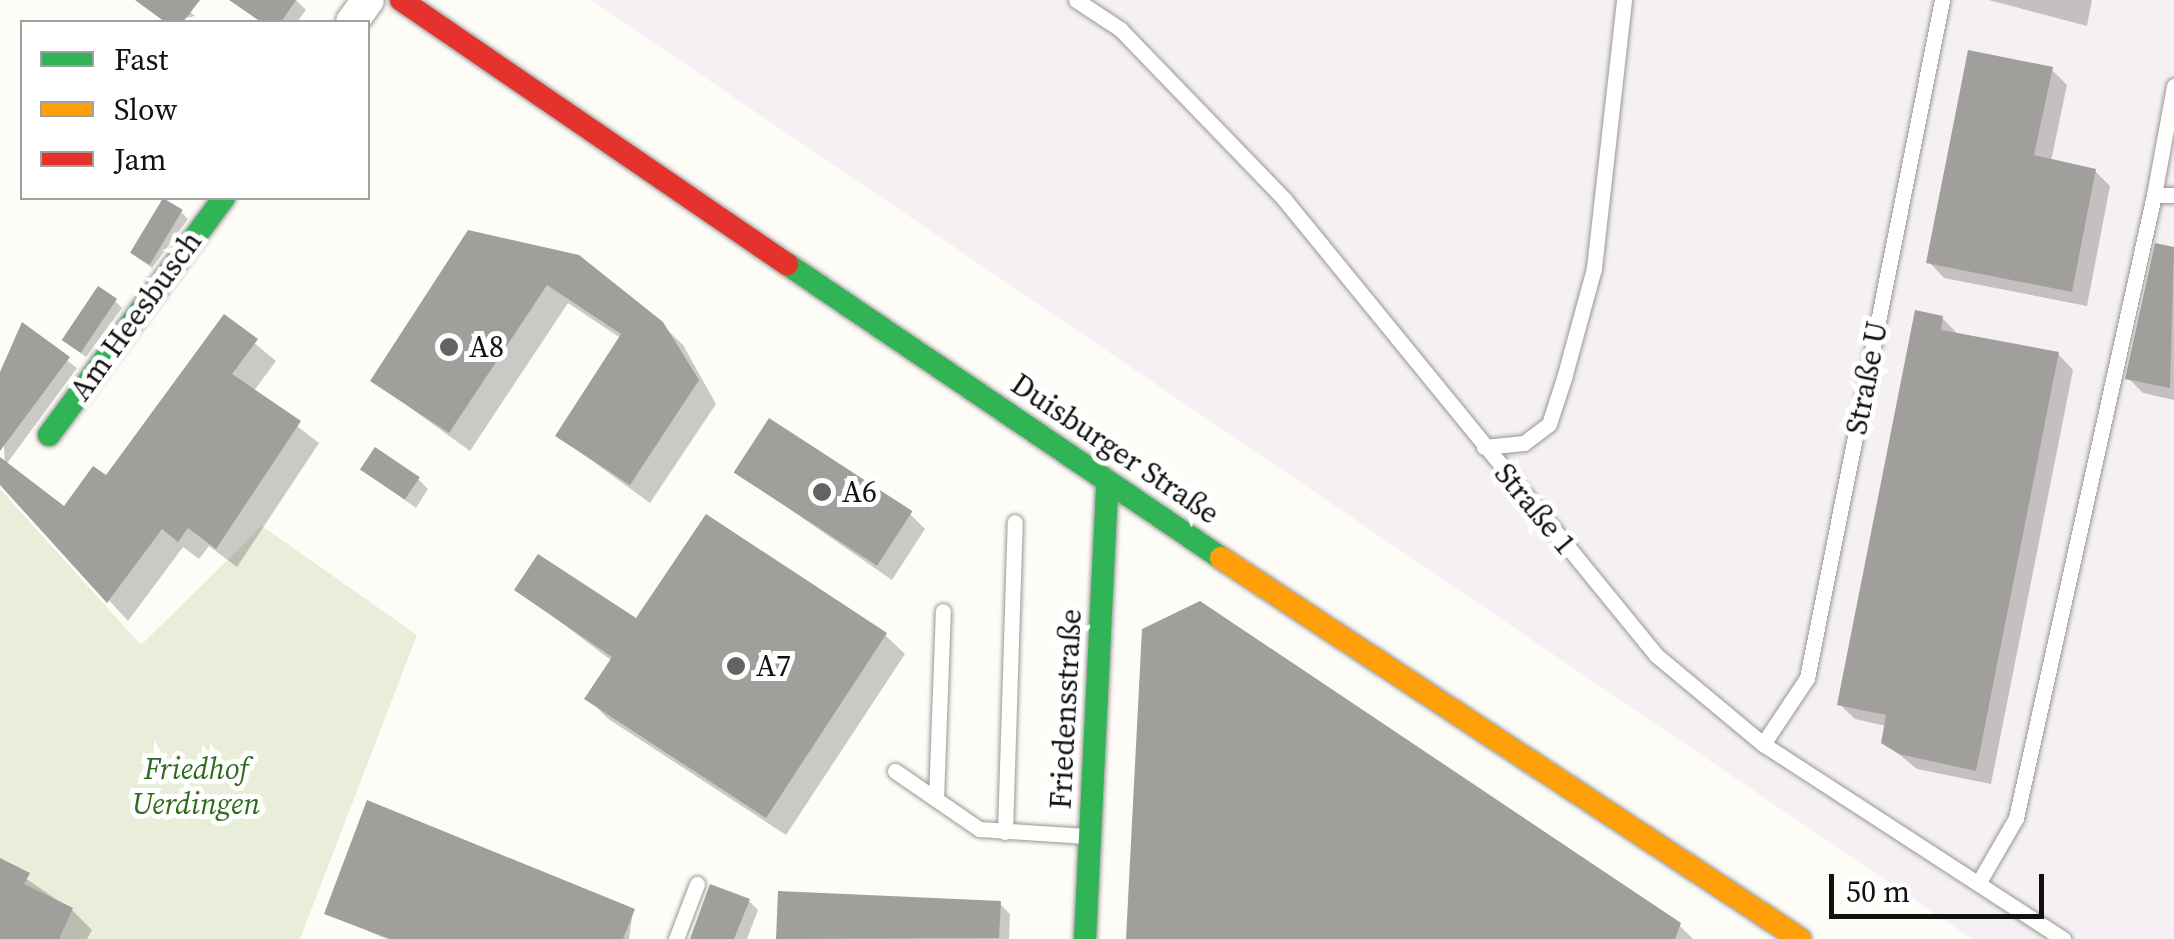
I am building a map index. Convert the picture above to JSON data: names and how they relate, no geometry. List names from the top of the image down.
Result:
{
  "streets": {
    "main road": ["Am Heesbusch", "Duisburger Straße", "Friedensstraße"],
    "lane": ["Straße U", "Straße 1"]
  },
  "crossings": [
    ["Straße U", "Straße 1"],
    ["Duisburger Straße", "Friedensstraße"]
  ],
  "parks": ["Friedhof Uerdingen"],
  "places": ["A8", "A6", "A7"],
  "legend": ["Fast", "Slow", "Jam"],
  "scale_bar": "50 m"
}
